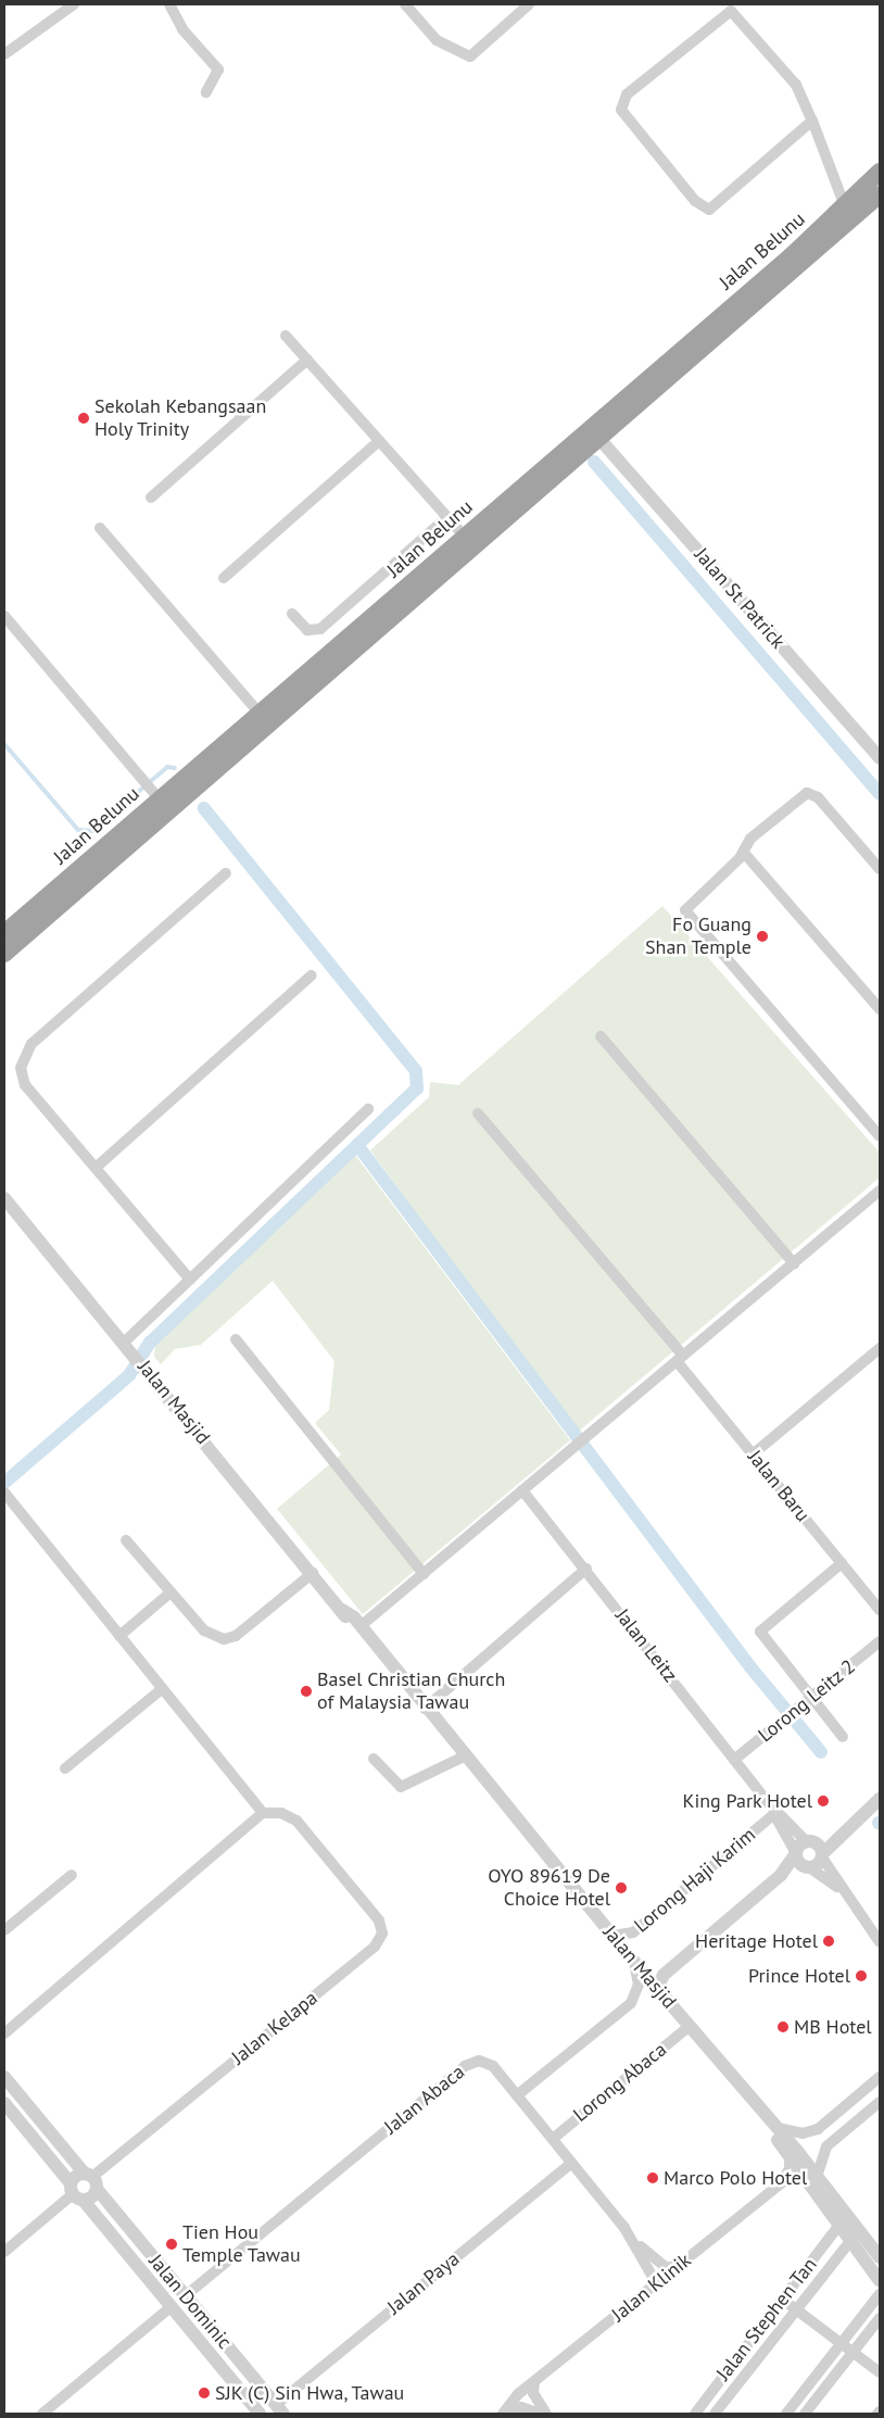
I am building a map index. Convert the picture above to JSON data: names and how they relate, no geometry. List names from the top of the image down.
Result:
{
  "streets": {
    "highway": ["Jalan Belunu"],
    "street": [
      "Jalan St Patrick",
      "Jalan Masjid",
      "Jalan Baru",
      "Jalan Leitz",
      "Lorong Leitz 2",
      "Lorong Haji Karim",
      "Jalan Kelapa",
      "Lorong Abaca",
      "Jalan Abaca",
      "Jalan Paya",
      "Jalan Klinik",
      "Jalan Dominic",
      "Jalan Stephen Tan"
    ]
  },
  "crossings": [
    ["Jalan Belunu", "Jalan St Patrick"],
    ["Jalan Masjid", "Lorong Haji Karim"],
    ["Jalan Masjid", "Lorong Abaca"],
    ["Jalan Leitz", "Lorong Leitz 2"],
    ["Jalan Kelapa", "Jalan Dominic"],
    ["Lorong Abaca", "Jalan Abaca"],
    ["Jalan Abaca", "Jalan Paya"],
    ["Jalan Abaca", "Jalan Dominic"],
    ["Jalan Paya", "Jalan Dominic"]
  ],
  "places": [
    "Sekolah Kebangsaan Holy Trinity",
    "Fo Guang Shan Temple",
    "Basel Christian Church of Malaysia Tawau",
    "King Park Hotel",
    "OYO 89619 De Choice Hotel",
    "Heritage Hotel",
    "Prince Hotel",
    "MB Hotel",
    "Marco Polo Hotel",
    "Tien Hou Temple Tawau",
    "SJK (C) Sin Hwa, Tawau"
  ]
}
